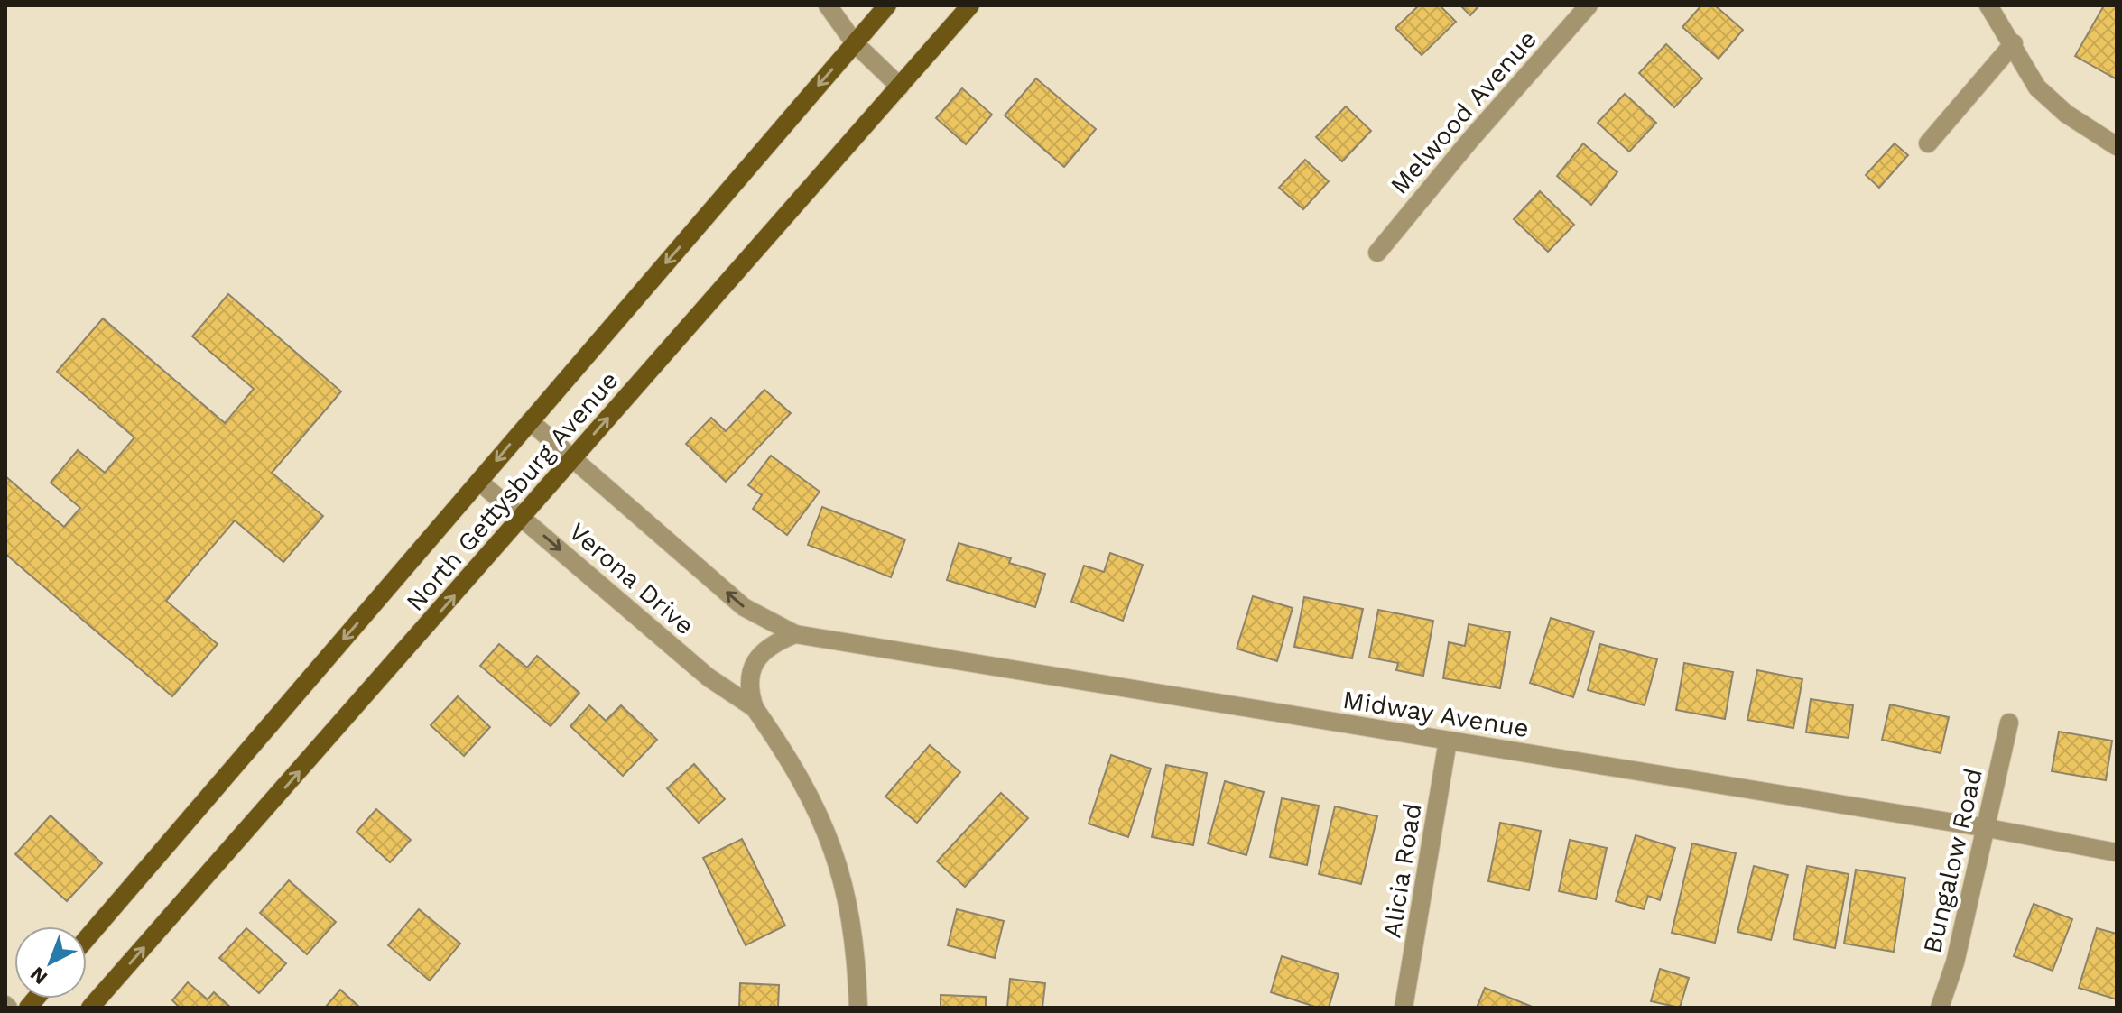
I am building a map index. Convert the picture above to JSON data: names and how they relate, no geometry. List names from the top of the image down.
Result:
{
  "streets": {
    "main road": ["North Gettysburg Avenue"],
    "street": [
      "Melwood Avenue",
      "Verona Drive",
      "Midway Avenue",
      "Bungalow Road",
      "Alicia Road"
    ]
  },
  "crossings": [
    ["North Gettysburg Avenue", "Verona Drive"],
    ["Verona Drive", "Midway Avenue"],
    ["Midway Avenue", "Bungalow Road"],
    ["Midway Avenue", "Alicia Road"]
  ],
  "north": "bottom left"
}
